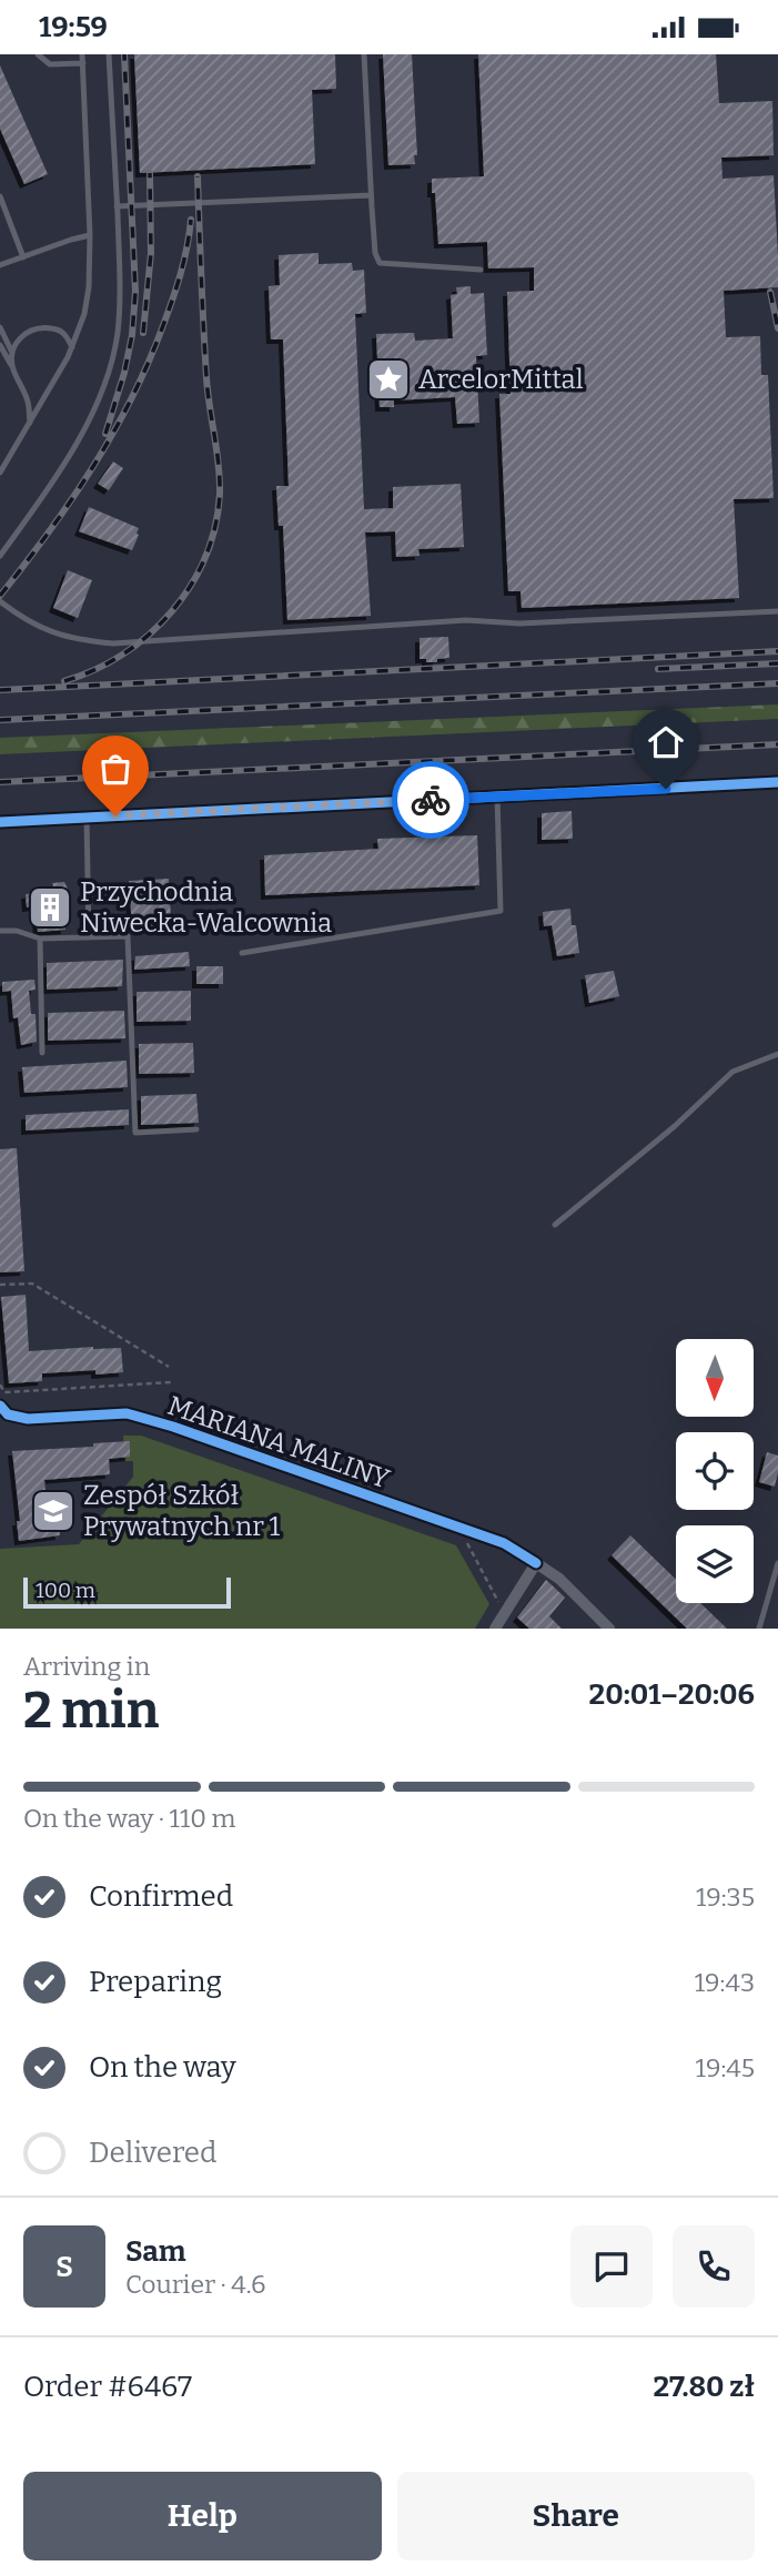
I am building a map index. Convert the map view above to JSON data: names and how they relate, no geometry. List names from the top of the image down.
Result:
{
  "streets": {
    "street": ["MARIANA MALINY"]
  },
  "places": {
    "place": ["ArcelorMittal"],
    "building": ["Przychodnia Niwecka-Walcownia"],
    "school or university": ["Zespół Szkół Prywatnych nr 1"]
  },
  "scale_bar": "100 m",
  "north": "bottom",
  "page": {
    "status": "19:59",
    "scale": "100 m",
    "heading": ["2 min", "Arriving in", "20:01–20:06"],
    "panel": [
      "Sam",
      "Courier · 4.6",
      "Order #6467",
      "27.80 zł"
    ],
    "bar": "On the way · 110 m",
    "list": [
      ["Confirmed", "19:35"],
      ["Preparing", "19:43"],
      ["On the way", "19:45"],
      "Delivered"
    ],
    "round": "S",
    "buttons": ["Help", "Share"]
  }
}
